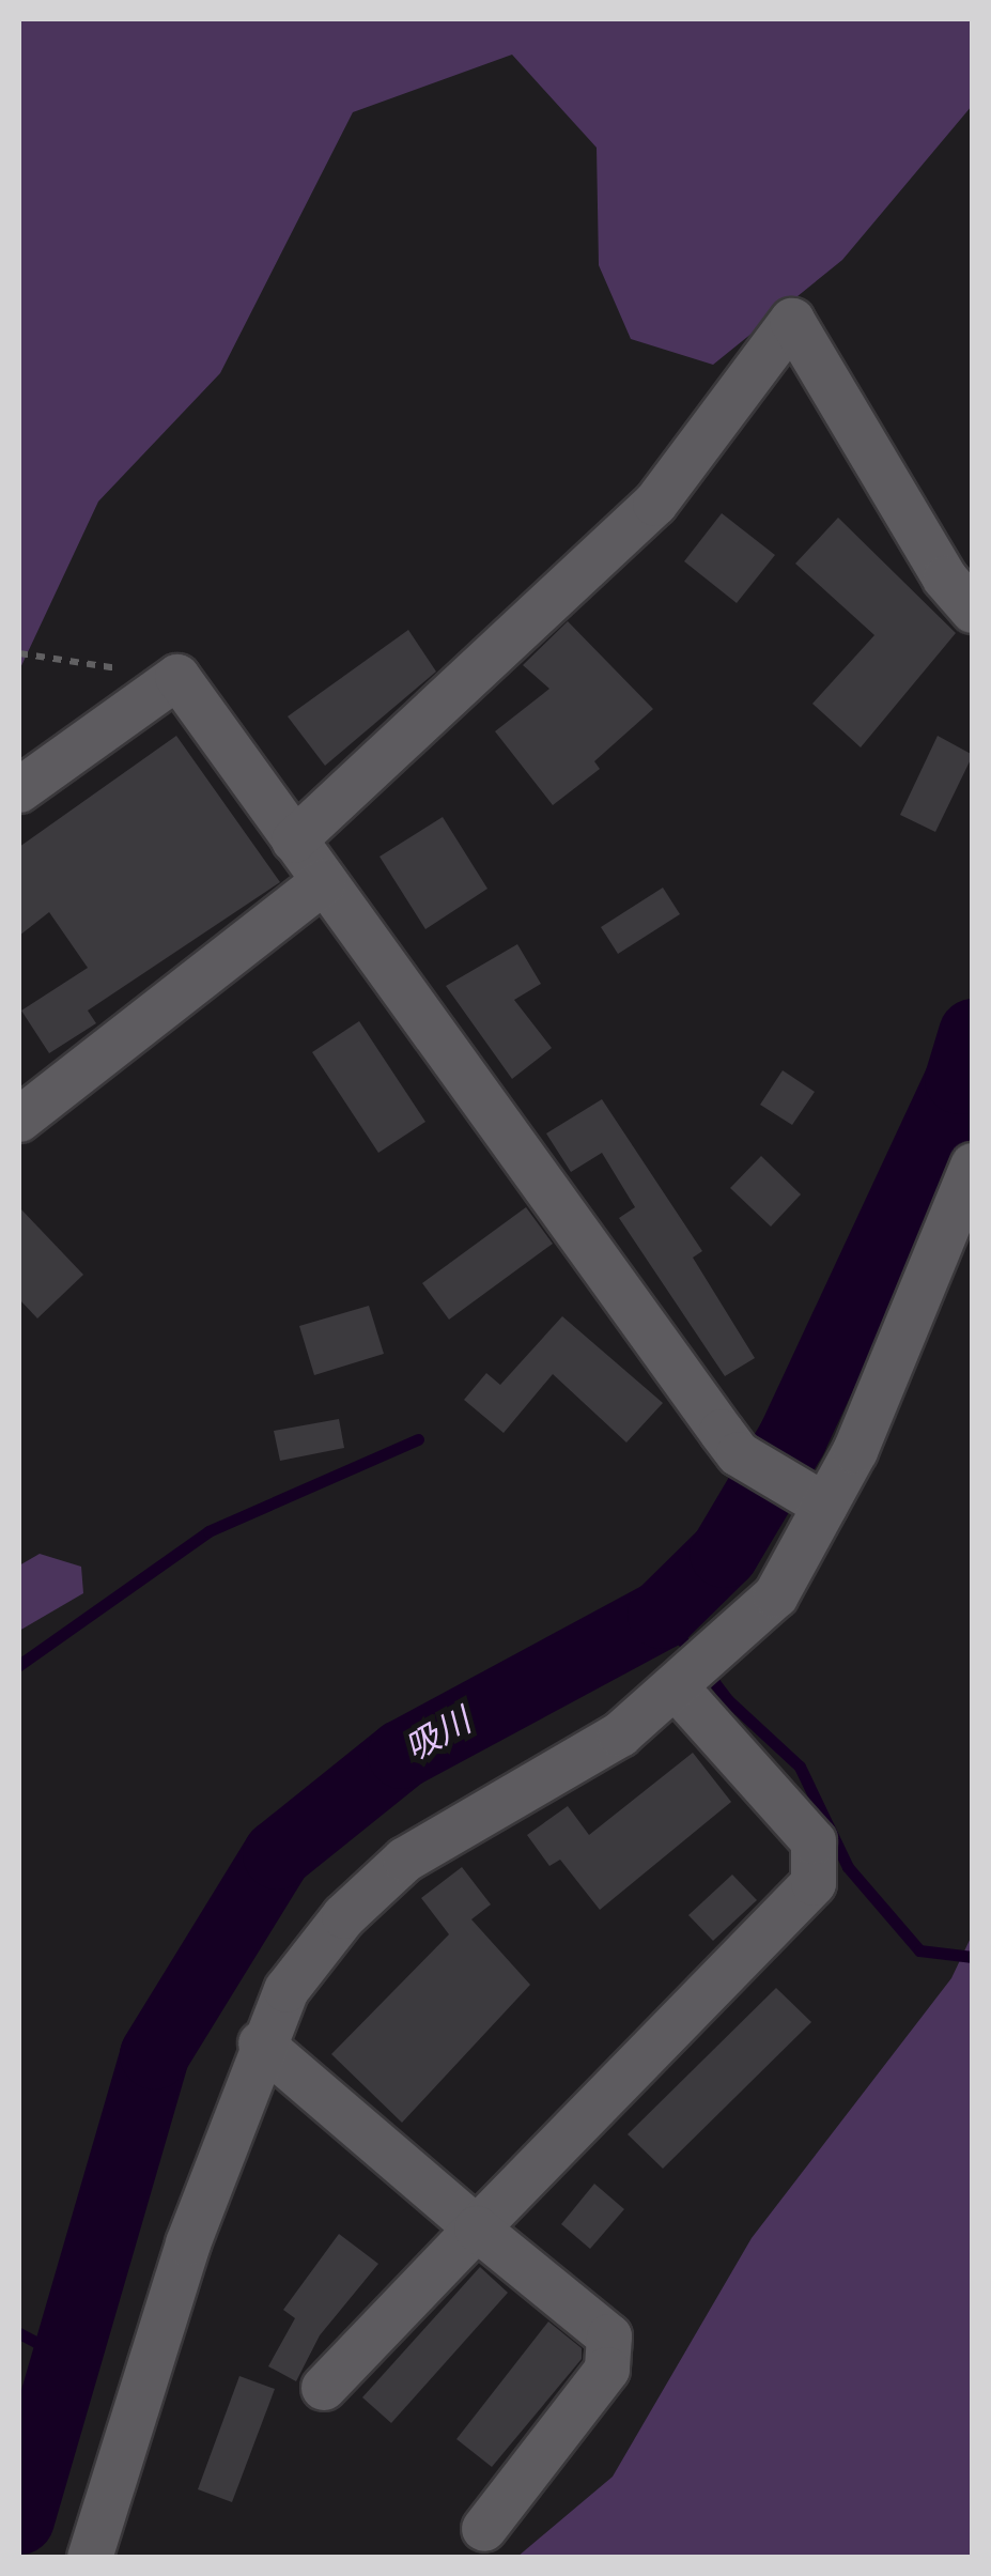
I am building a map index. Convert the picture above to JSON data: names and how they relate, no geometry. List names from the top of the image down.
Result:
{
  "water": ["吸川"]
}
